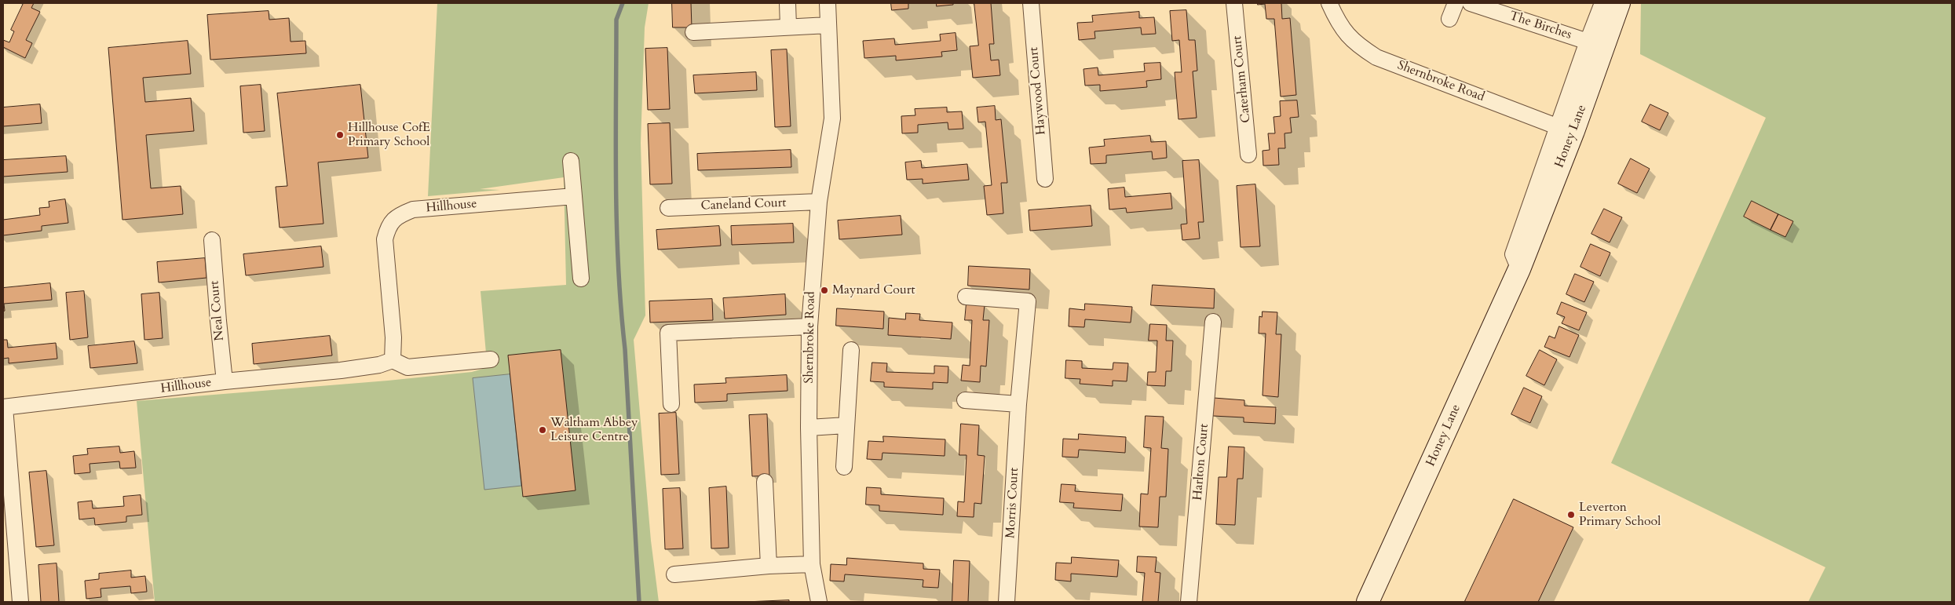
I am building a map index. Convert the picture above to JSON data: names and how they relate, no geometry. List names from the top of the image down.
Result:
{
  "streets": {
    "street": [
      "The Birches",
      "Caterham Court",
      "Shernbroke Road",
      "Haywood Court",
      "Honey Lane",
      "Caneland Court",
      "Hillhouse",
      "Neal Court",
      "Harlton Court",
      "Morris Court"
    ]
  },
  "crossings": [
    ["The Birches", "Honey Lane"],
    ["Shernbroke Road", "Honey Lane"],
    ["Shernbroke Road", "Caneland Court"],
    ["Hillhouse", "Neal Court"]
  ],
  "places": [
    "Hillhouse CofE Primary School",
    "Maynard Court",
    "Waltham Abbey Leisure Centre",
    "Leverton Primary School"
  ]
}
